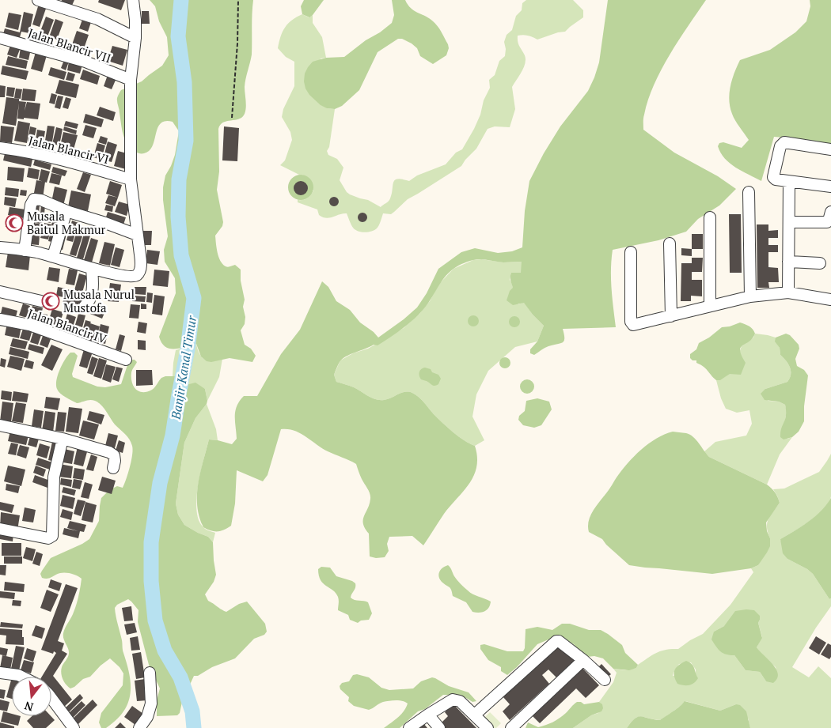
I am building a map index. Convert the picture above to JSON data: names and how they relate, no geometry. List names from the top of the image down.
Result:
{
  "streets": {
    "street": ["Jalan Blancir VII", "Jalan Blancir VI", "Jalan Blancir IV"]
  },
  "water": ["Banjir Kanal Timur"],
  "places": {
    "mosque": ["Musala Baitul Makmur", "Musala Nurul Mustofa"]
  },
  "north": "bottom"
}
